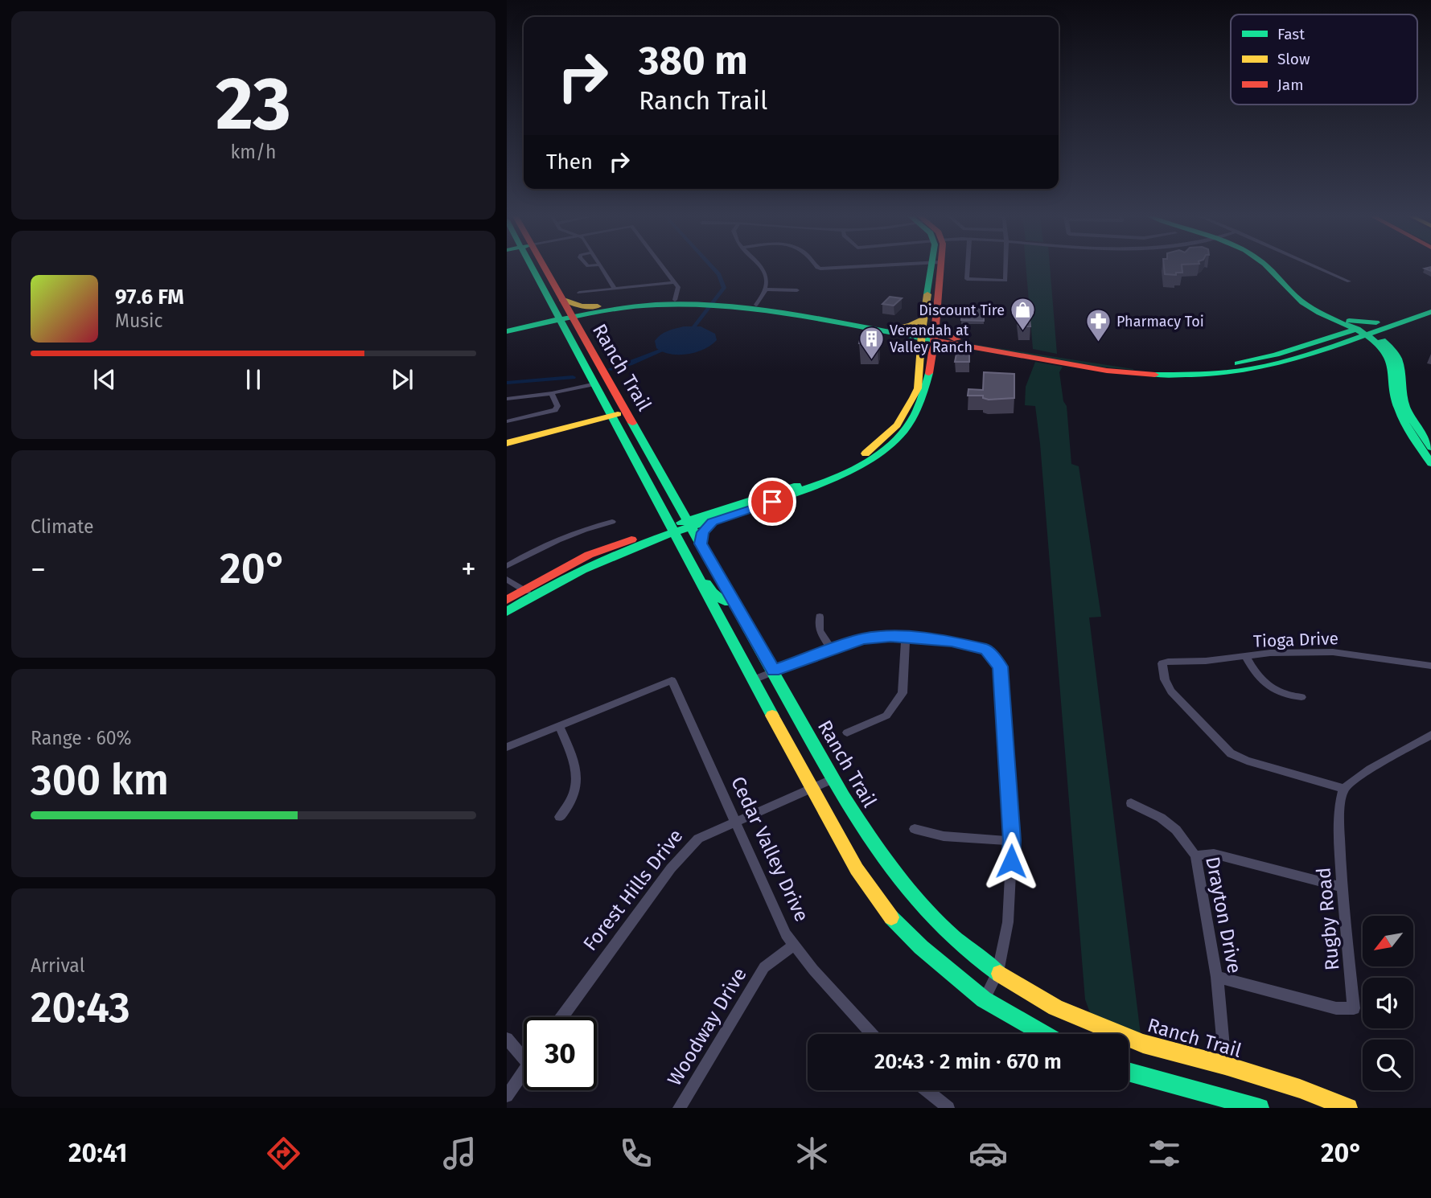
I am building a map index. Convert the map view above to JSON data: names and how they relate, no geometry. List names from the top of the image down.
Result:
{
  "streets": {
    "main road": ["Ranch Trail"],
    "street": [
      "Tioga Drive",
      "Cedar Valley Drive",
      "Forest Hills Drive",
      "Drayton Drive",
      "Rugby Road",
      "Woodway Drive"
    ]
  },
  "crossings": [
    ["Ranch Trail", "Forest Hills Drive"],
    ["Ranch Trail", "Drayton Drive"],
    ["Tioga Drive", "Rugby Road"],
    ["Cedar Valley Drive", "Forest Hills Drive"],
    ["Cedar Valley Drive", "Woodway Drive"],
    ["Drayton Drive", "Rugby Road"]
  ],
  "places": {
    "shop": ["Discount Tire"],
    "pharmacy": ["Pharmacy Toi"],
    "building": ["Verandah at Valley Ranch"]
  },
  "legend": ["Fast", "Slow", "Jam"],
  "north": "bottom left",
  "page": {
    "tile": [
      ["23", "km/h"],
      "Climate",
      ["Range · 60%", "300 km"],
      ["Arrival", "20:43"]
    ],
    "turn": ["380 m", "Ranch Trail"],
    "then": "Then",
    "song": ["97.6 FM", "Music"],
    "heat": ["−", "20°", "+"],
    "limit": "30",
    "trip": "20:43 · 2 min · 670 m",
    "tabs": ["20:41", "20°"]
  }
}
